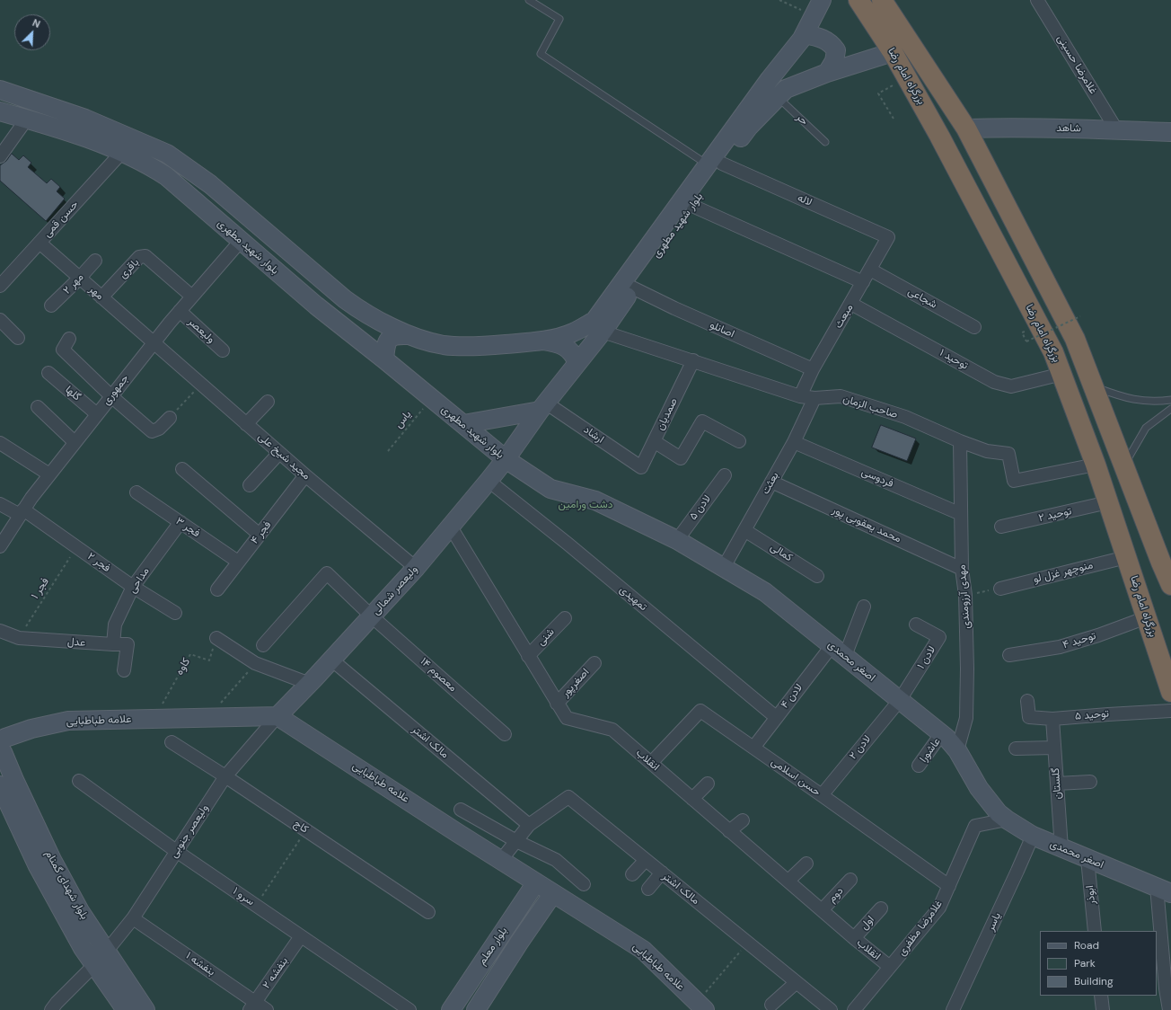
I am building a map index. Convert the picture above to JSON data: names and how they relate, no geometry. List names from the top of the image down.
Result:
{
  "streets": {
    "highway": ["بزرگراه امام رضا"],
    "street": [
      "غلامرضا حسینی",
      "شاهد",
      "لاله",
      "حسن قمی",
      "بلوار شهید مطهری",
      "باقری",
      "مهر ۲",
      "مهر",
      "شجاعی",
      "مبعث",
      "اصانلو",
      "ولیعصر",
      "توحید ۱",
      "جمهوری",
      "گلها",
      "صاحب الزمان",
      "صمدیان",
      "ارشاد",
      "مجید شیخ علی",
      "فردوسی",
      "بعثت",
      "لادن ۵",
      "توحید ۲",
      "محمد یعقوبی پور",
      "فجر ۳",
      "فجر ۴",
      "کمالی",
      "فجر ۲",
      "منوچهر غزل لو",
      "مداحی",
      "ولیعصر شمالی",
      "مهدی آرزومندی",
      "تمهیدی",
      "شنی",
      "توحید ۴",
      "عدل",
      "لادن ۱",
      "اصغر محمدی",
      "۱۴ معصوم",
      "اصغرپور",
      "لادن ۴",
      "توحید ۵",
      "علامه طباطبایی",
      "مالک اشتر",
      "لادن ۲",
      "عاشورا",
      "انقلاب",
      "حسن اسلامی",
      "گلستان",
      "کاج",
      "ولیعصر جنوبی",
      "بلوار شهدای گمنام",
      "دوم",
      "ابوذر",
      "سرو ۱",
      "یاسر",
      "اول",
      "غلامرضا مظفری",
      "بلوار معلم",
      "بنفشه ۱",
      "بنفشه ۲"
    ],
    "lane": ["حر"],
    "path": ["یاس", "فجر ۱", "کاوه"]
  },
  "crossings": [
    ["غلامرضا حسینی", "شاهد"],
    ["بزرگراه امام رضا", "شاهد"],
    ["بزرگراه امام رضا", "بلوار شهید مطهری"],
    ["بزرگراه امام رضا", "توحید ۱"],
    ["بزرگراه امام رضا", "صاحب الزمان"],
    ["بزرگراه امام رضا", "توحید ۲"],
    ["بزرگراه امام رضا", "منوچهر غزل لو"],
    ["بزرگراه امام رضا", "توحید ۴"],
    ["حر", "بلوار شهید مطهری"],
    ["لاله", "بلوار شهید مطهری"],
    ["لاله", "مبعث"],
    ["حسن قمی", "بلوار شهید مطهری"],
    ["حسن قمی", "مهر"],
    ["بلوار شهید مطهری", "اصانلو"],
    ["بلوار شهید مطهری", "جمهوری"],
    ["بلوار شهید مطهری", "صاحب الزمان"],
    ["بلوار شهید مطهری", "یاس"],
    ["بلوار شهید مطهری", "ارشاد"],
    ["بلوار شهید مطهری", "ولیعصر شمالی"],
    ["بلوار شهید مطهری", "اصغر محمدی"],
    ["باقری", "مهر"],
    ["باقری", "جمهوری"],
    ["مهر ۲", "مهر"],
    ["مهر", "جمهوری"],
    ["مهر", "مجید شیخ علی"],
    ["شجاعی", "مبعث"],
    ["مبعث", "اصانلو"],
    ["مبعث", "توحید ۱"],
    ["مبعث", "صاحب الزمان"],
    ["ولیعصر", "جمهوری"],
    ["جمهوری", "گلها"],
    ["جمهوری", "مجید شیخ علی"],
    ["جمهوری", "فجر ۲"],
    ["صاحب الزمان", "صمدیان"],
    ["صاحب الزمان", "بعثت"],
    ["صاحب الزمان", "مهدی آرزومندی"],
    ["صمدیان", "ارشاد"],
    ["مجید شیخ علی", "فجر ۴"],
    ["مجید شیخ علی", "ولیعصر شمالی"],
    ["فردوسی", "بعثت"],
    ["فردوسی", "مهدی آرزومندی"],
    ["بعثت", "محمد یعقوبی پور"],
    ["بعثت", "کمالی"],
    ["بعثت", "اصغر محمدی"],
    ["لادن ۵", "اصغر محمدی"],
    ["محمد یعقوبی پور", "مهدی آرزومندی"],
    ["فجر ۳", "فجر ۴"],
    ["فجر ۳", "مداحی"],
    ["فجر ۲", "مداحی"],
    ["فجر ۲", "فجر ۱"],
    ["مداحی", "عدل"],
    ["فجر ۱", "عدل"],
    ["ولیعصر شمالی", "تمهیدی"],
    ["ولیعصر شمالی", "اصغر محمدی"],
    ["ولیعصر شمالی", "۱۴ معصوم"],
    ["ولیعصر شمالی", "علامه طباطبایی"],
    ["ولیعصر شمالی", "مالک اشتر"],
    ["ولیعصر شمالی", "انقلاب"],
    ["ولیعصر شمالی", "ولیعصر جنوبی"],
    ["مهدی آرزومندی", "اصغر محمدی"],
    ["تمهیدی", "لادن ۴"],
    ["شنی", "انقلاب"],
    ["لادن ۱", "اصغر محمدی"],
    ["لادن ۱", "لادن ۲"],
    ["اصغر محمدی", "لادن ۴"],
    ["اصغر محمدی", "لادن ۲"],
    ["اصغر محمدی", "عاشورا"],
    ["اصغر محمدی", "گلستان"],
    ["اصغر محمدی", "ابوذر"],
    ["اصغر محمدی", "یاسر"],
    ["اصغر محمدی", "غلامرضا مظفری"],
    ["کاوه", "علامه طباطبایی"],
    ["اصغرپور", "انقلاب"],
    ["لادن ۴", "حسن اسلامی"],
    ["توحید ۵", "گلستان"],
    ["علامه طباطبایی", "مالک اشتر"],
    ["علامه طباطبایی", "ولیعصر جنوبی"],
    ["علامه طباطبایی", "بلوار شهدای گمنام"],
    ["علامه طباطبایی", "بلوار معلم"],
    ["لادن ۲", "حسن اسلامی"],
    ["انقلاب", "حسن اسلامی"],
    ["انقلاب", "دوم"],
    ["انقلاب", "اول"],
    ["انقلاب", "غلامرضا مظفری"],
    ["حسن اسلامی", "غلامرضا مظفری"],
    ["کاج", "ولیعصر جنوبی"],
    ["ولیعصر جنوبی", "بلوار شهدای گمنام"],
    ["ولیعصر جنوبی", "سرو ۱"],
    ["ولیعصر جنوبی", "بنفشه ۱"],
    ["سرو ۱", "بنفشه ۲"],
    ["بنفشه ۱", "بنفشه ۲"]
  ],
  "parks": ["دشت ورامین"],
  "legend": ["Road", "Park", "Building"],
  "north": "top right"
}
